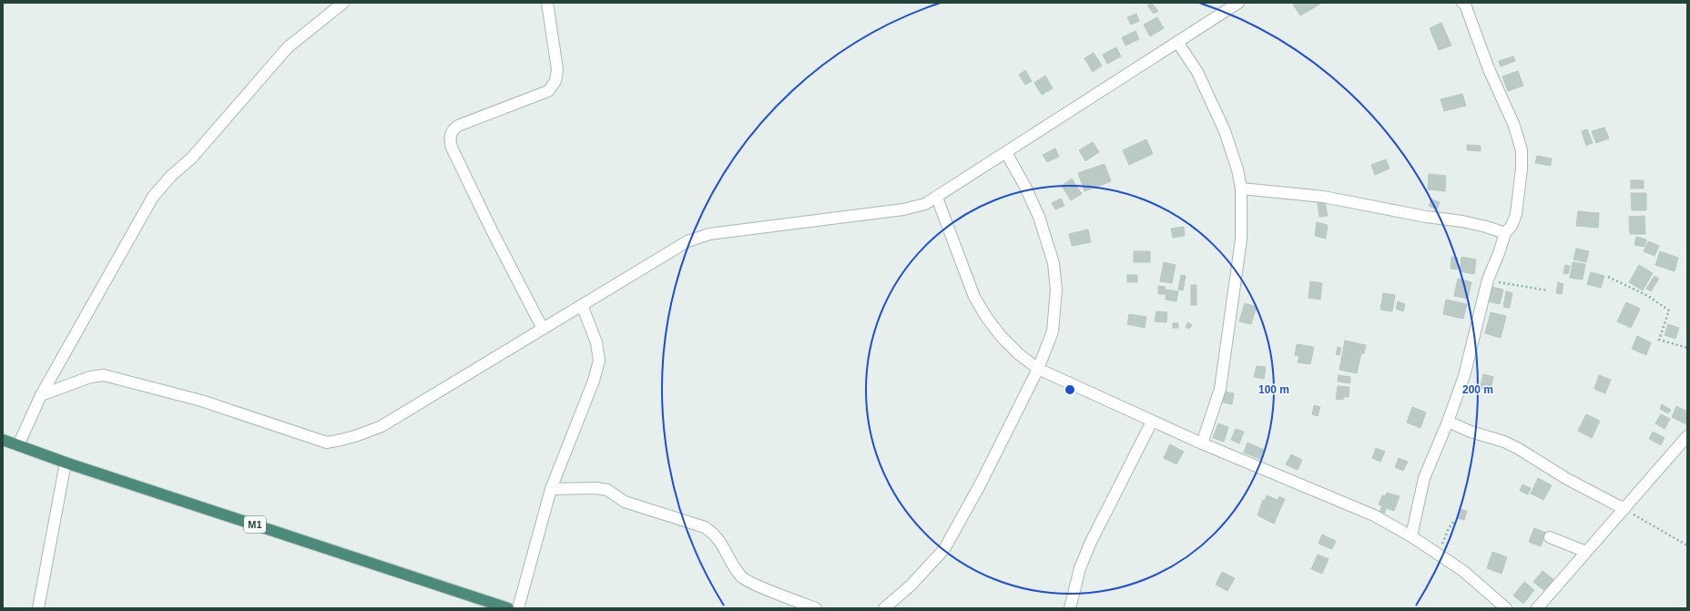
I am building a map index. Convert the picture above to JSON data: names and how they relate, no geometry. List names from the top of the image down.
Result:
{
  "streets": {
    "highway": ["M1"]
  },
  "rings": ["100 m", "200 m"]
}
